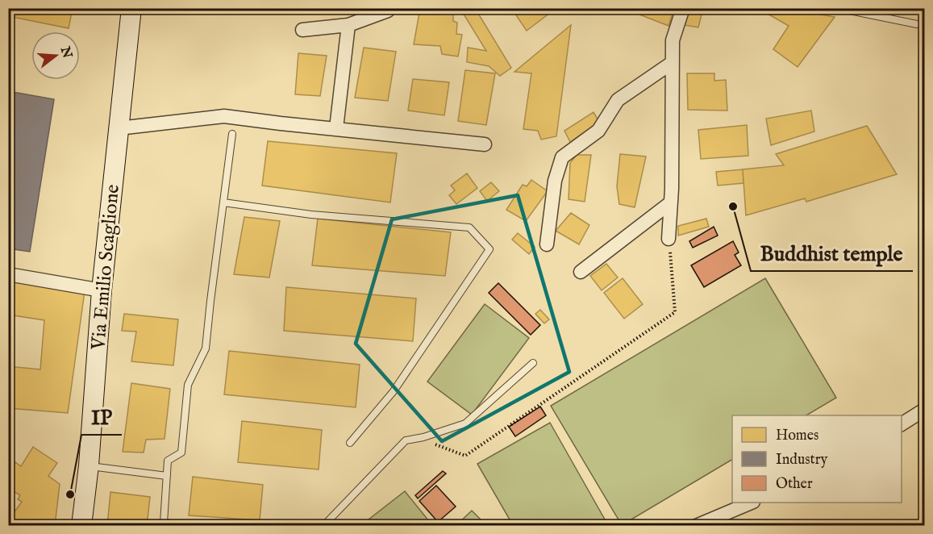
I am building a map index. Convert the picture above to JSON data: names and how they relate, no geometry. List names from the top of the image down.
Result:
{
  "streets": {
    "main road": ["Via Emilio Scaglione"]
  },
  "places": ["Buddhist temple", "IP"],
  "legend": ["Homes", "Industry", "Other"],
  "north": "right"
}
